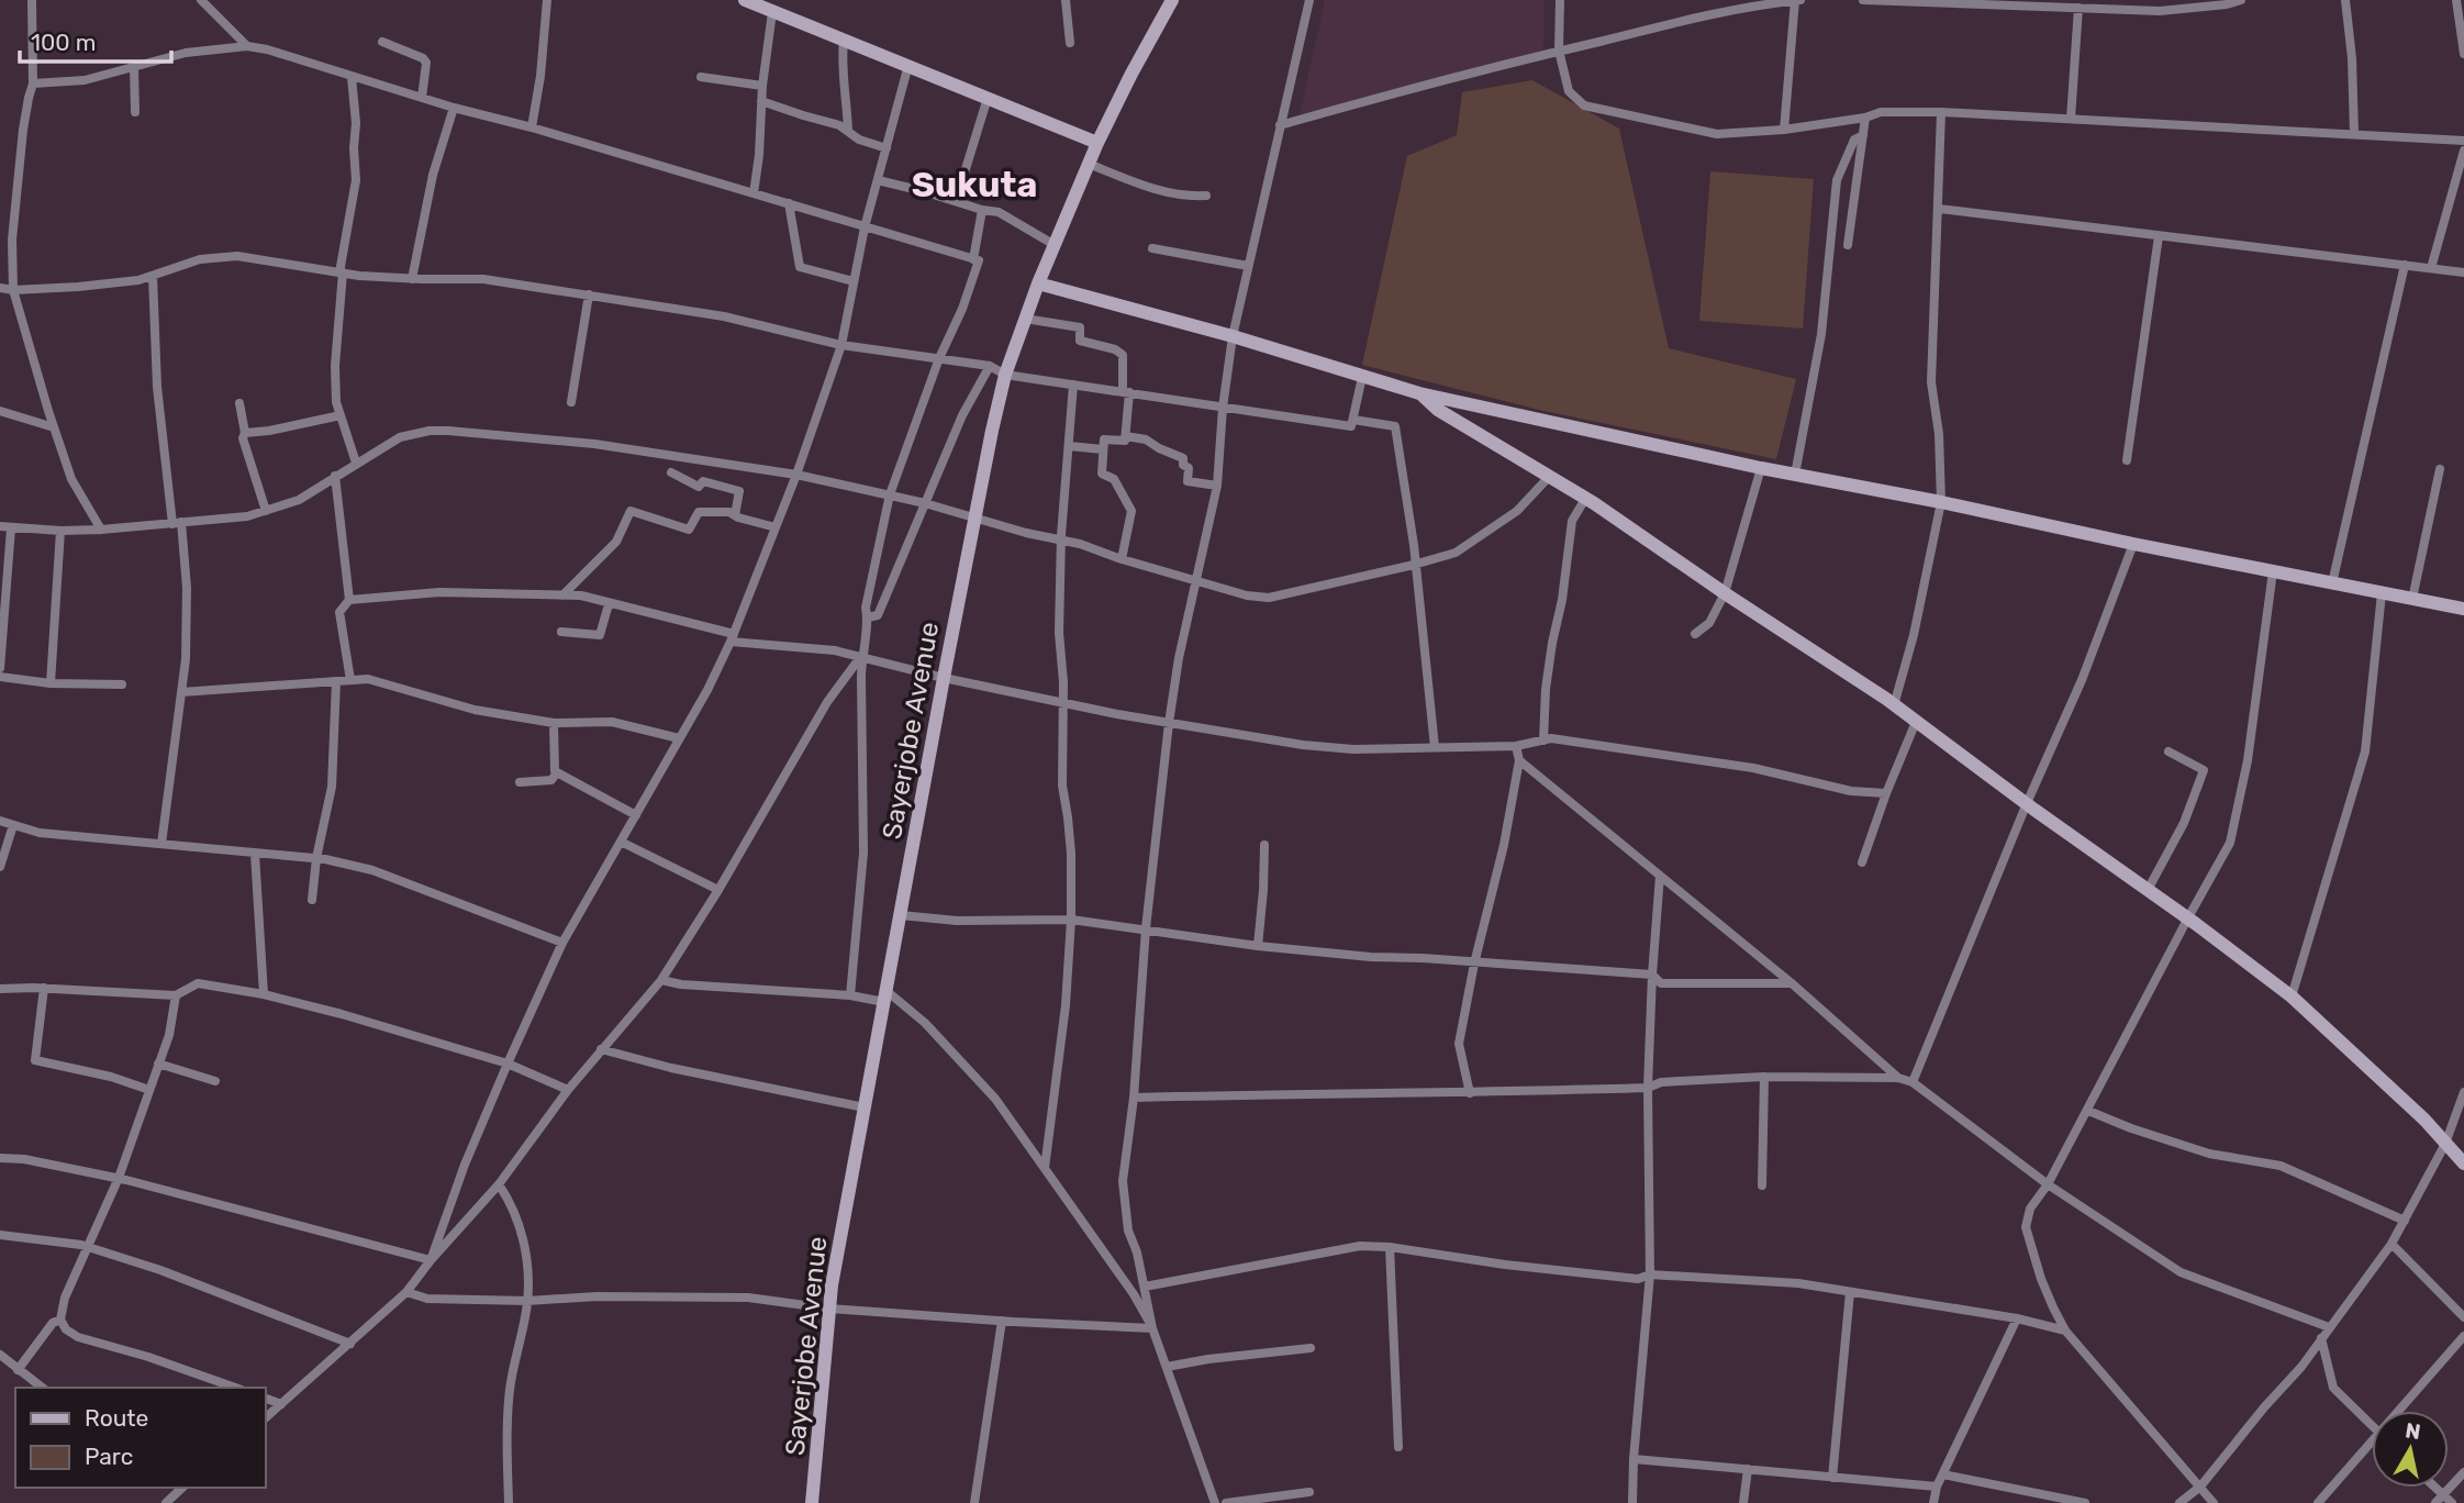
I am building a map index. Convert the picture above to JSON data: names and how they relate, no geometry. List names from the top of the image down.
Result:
{
  "streets": {
    "street": ["Sayerjobe Avenue"]
  },
  "districts": ["Sukuta"],
  "legend": ["Route", "Parc"],
  "scale_bar": "100 m",
  "north": "top"
}
